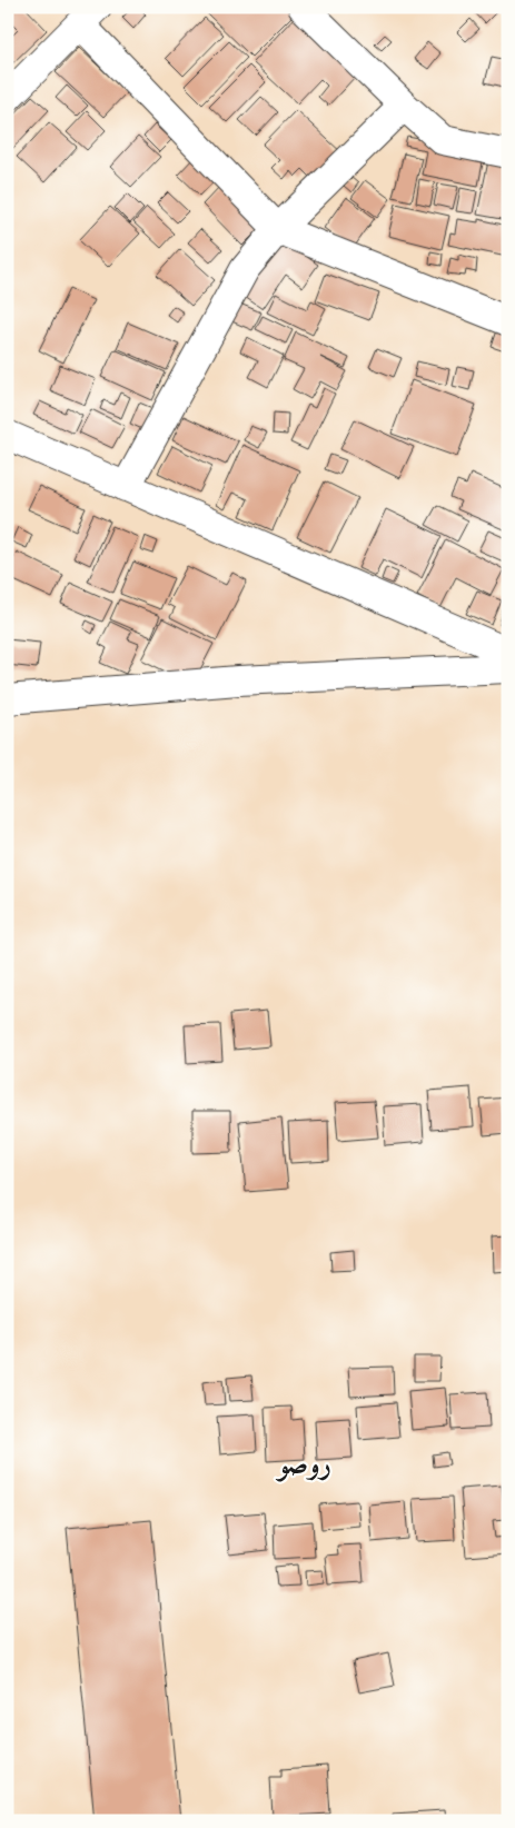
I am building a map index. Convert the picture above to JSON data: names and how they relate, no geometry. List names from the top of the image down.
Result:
{
  "districts": ["روصو"]
}
